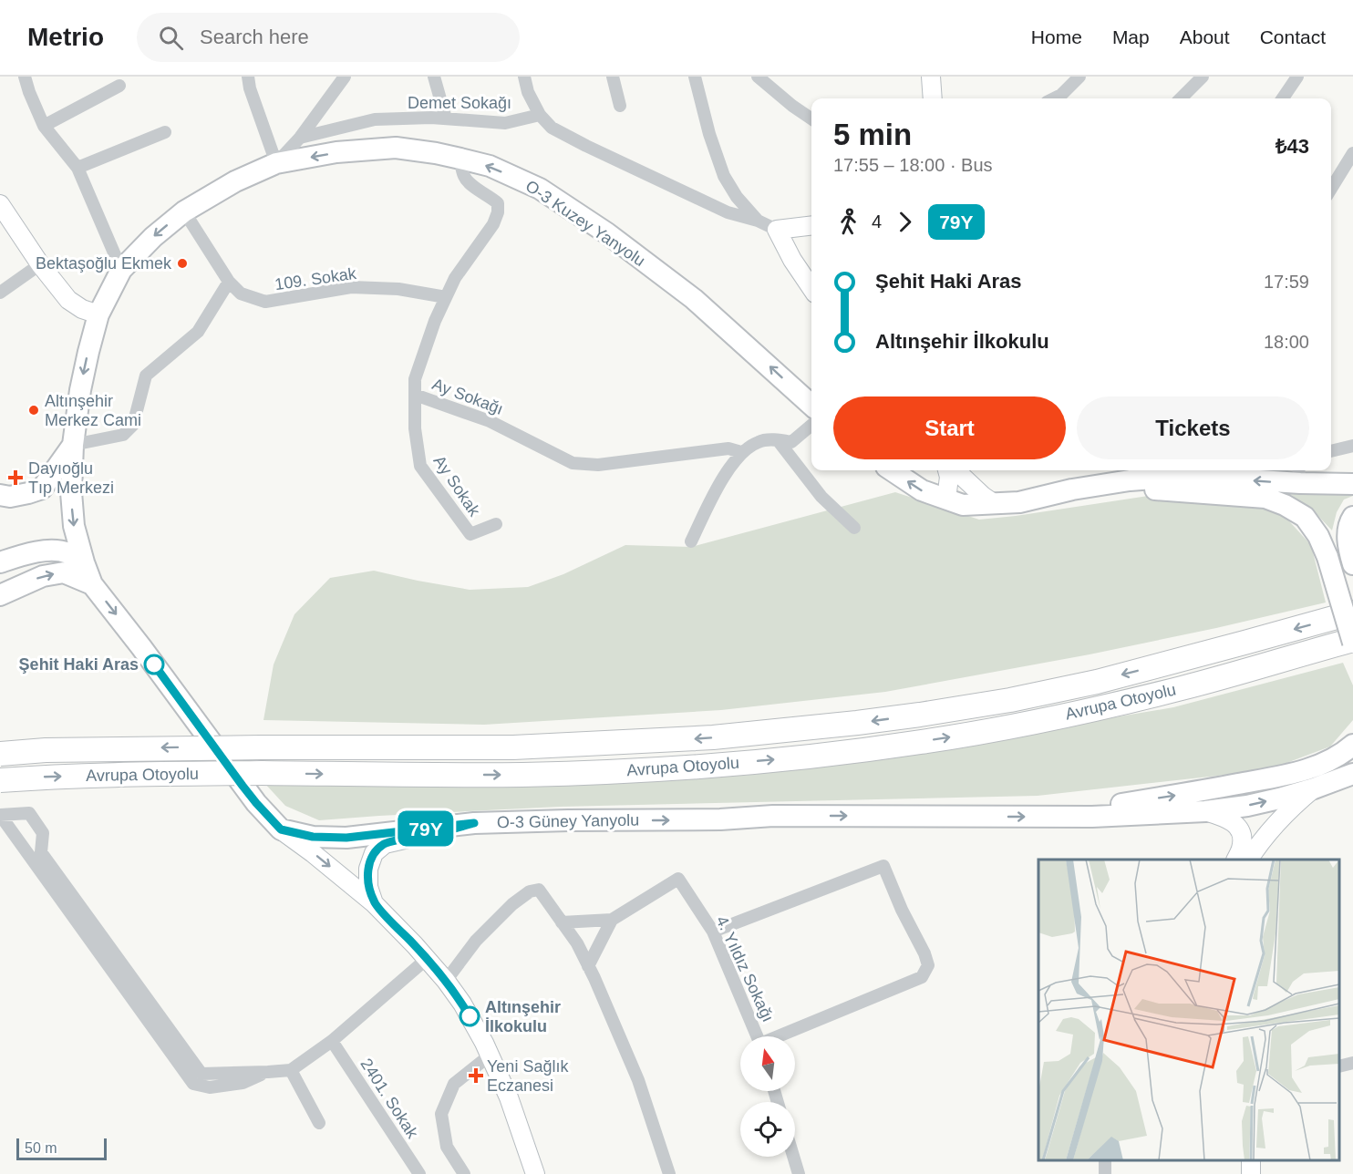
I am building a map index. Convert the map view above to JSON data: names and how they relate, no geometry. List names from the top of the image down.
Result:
{
  "streets": {
    "highway": ["Avrupa Otoyolu"],
    "main road": ["O-3 Kuzey Yanyolu", "O-3 Güney Yanyolu"],
    "street": [
      "Demet Sokağı",
      "109. Sokak",
      "Ay Sokağı",
      "Ay Sokak",
      "4. Yıldız Sokağı",
      "2401. Sokak"
    ]
  },
  "crossings": [
    ["O-3 Kuzey Yanyolu", "109. Sokak"],
    ["O-3 Kuzey Yanyolu", "Ay Sokağı"],
    ["109. Sokak", "Ay Sokağı"],
    ["Ay Sokağı", "Ay Sokak"]
  ],
  "one_way": ["O-3 Güney Yanyolu"],
  "places": {
    "other": [
      "Bektaşoğlu Ekmek",
      "Altınşehir Merkez Cami",
      "Şehit Haki Aras",
      "Altınşehir İlkokulu"
    ],
    "health": ["Dayıoğlu Tıp Merkezi", "Yeni Sağlık Eczanesi"]
  },
  "lines": ["bus line 79Y"],
  "scale_bar": "50 m",
  "north": "top",
  "page": {
    "header": "Metrio",
    "search": "Search here",
    "nav": [
      "Home",
      "Map",
      "About",
      "Contact"
    ],
    "on_map": "79Y",
    "heading": ["5 min", "17:55 – 18:00 · Bus", "₺43"],
    "legs": ["4", "79Y"],
    "list": [
      {
        "name": "Şehit Haki Aras",
        "value": "17:59"
      },
      {
        "name": "Altınşehir İlkokulu",
        "value": "18:00"
      }
    ],
    "buttons": ["Start", "Tickets"],
    "scale": "50 m"
  }
}
